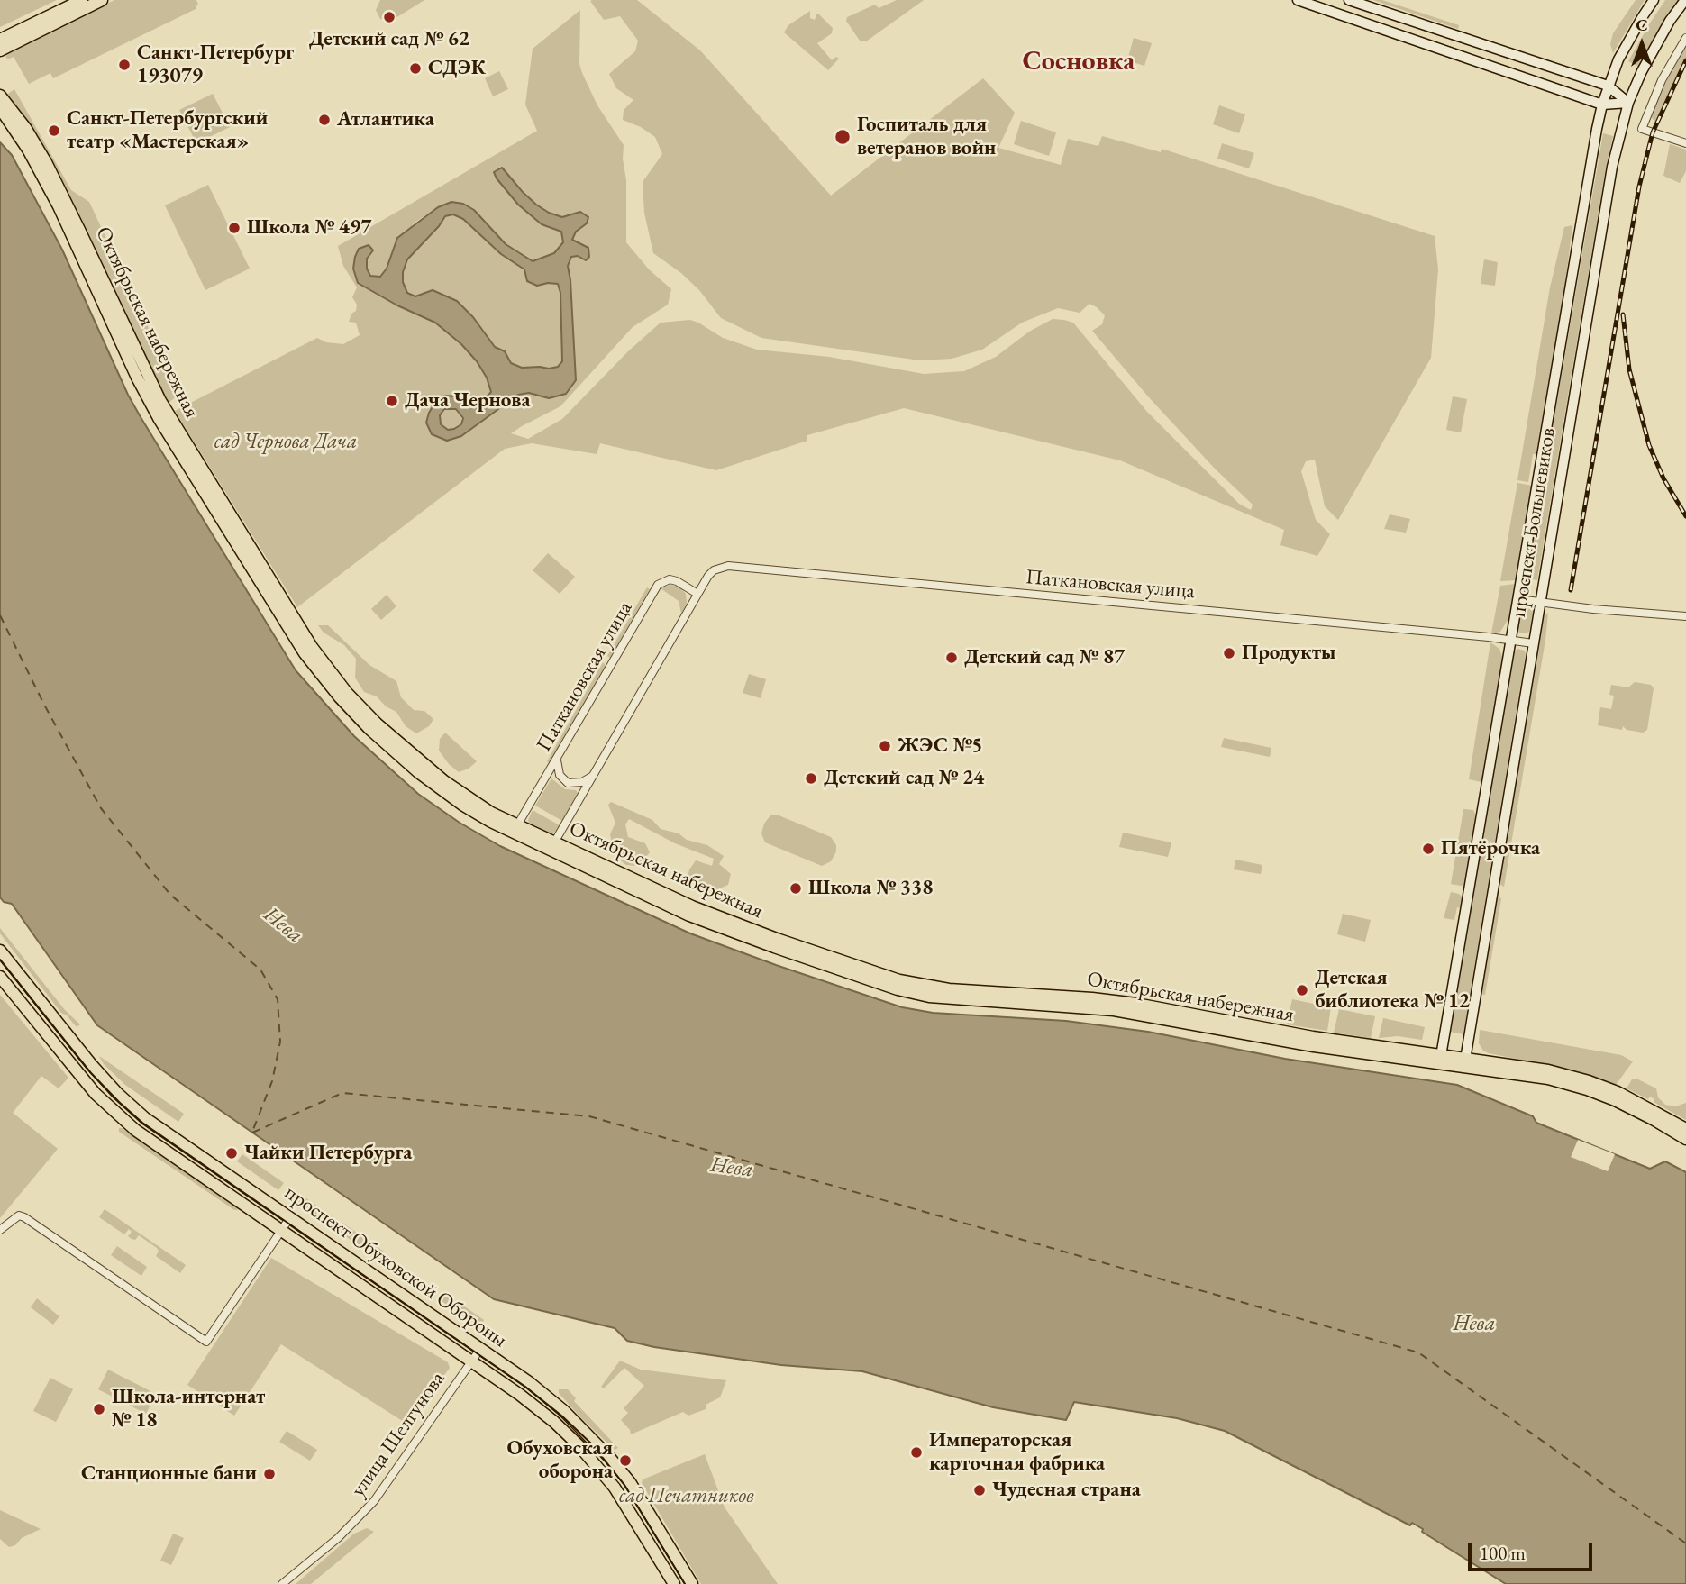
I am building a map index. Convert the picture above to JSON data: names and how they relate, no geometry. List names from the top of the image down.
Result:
{
  "streets": {
    "main road": ["Октябрьская набережная", "проспект Большевиков", "проспект Обуховской Обороны"],
    "street": ["Паткановская улица", "улица Шелгунова"]
  },
  "crossings": [
    ["Октябрьская набережная", "проспект Большевиков"],
    ["Октябрьская набережная", "Паткановская улица"],
    ["проспект Большевиков", "Паткановская улица"],
    ["проспект Обуховской Обороны", "улица Шелгунова"]
  ],
  "districts": ["Сосновка"],
  "water": ["Нева"],
  "parks": ["сад Чернова Дача", "сад Печатников"],
  "places": [
    "Детский сад № 62",
    "Санкт-Петербург 193079",
    "СДЭК",
    "Атлантика",
    "Санкт-Петербургский театр «Мастерская»",
    "Госпиталь для ветеранов войн",
    "Школа № 497",
    "Дача Чернова",
    "Продукты",
    "Детский сад № 87",
    "ЖЭС №5",
    "Детский сад № 24",
    "Пятёрочка",
    "Школа № 338",
    "Детская библиотека № 12",
    "Чайки Петербурга",
    "Школа-интернат № 18",
    "Императорская карточная фабрика",
    "Обуховская оборона",
    "Станционные бани",
    "Чудесная страна"
  ],
  "scale_bar": "100 m",
  "north": "top"
}
